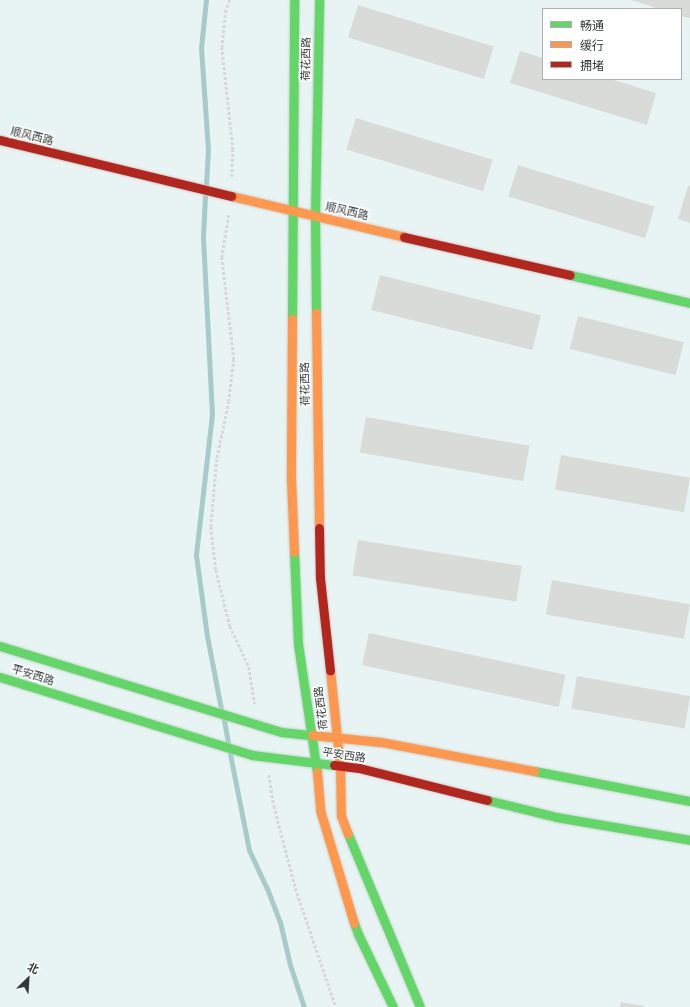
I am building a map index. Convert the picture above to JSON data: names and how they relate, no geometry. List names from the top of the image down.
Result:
{
  "streets": {
    "street": ["荷花西路", "顺风西路", "平安西路"]
  },
  "crossings": [
    ["荷花西路", "顺风西路"],
    ["荷花西路", "平安西路"]
  ],
  "legend": ["畅通", "缓行", "拥堵"],
  "north": "top right"
}
